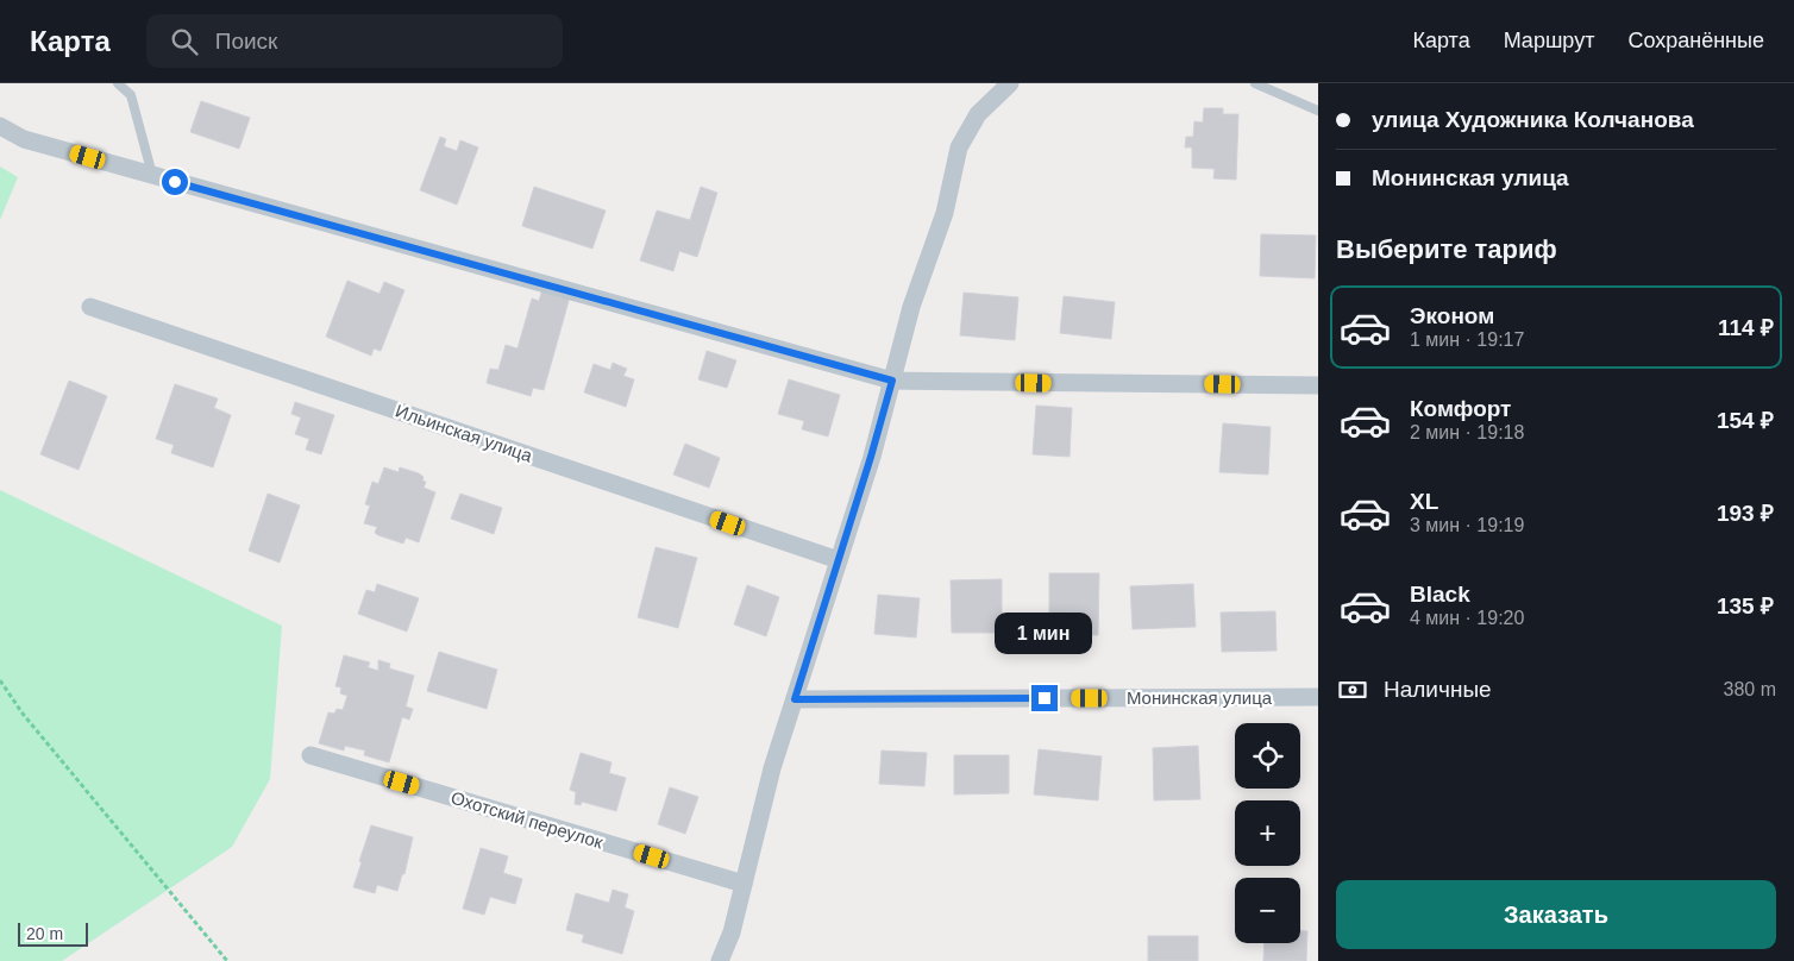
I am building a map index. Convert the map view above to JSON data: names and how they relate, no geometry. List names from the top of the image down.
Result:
{
  "streets": {
    "street": ["Ильинская улица", "Монинская улица", "Охотский переулок"]
  },
  "scale_bar": "20 m",
  "page": {
    "header": "Карта",
    "search": "Поиск",
    "nav": ["Карта", "Маршрут", "Сохранённые"],
    "banner": ["улица Художника Колчанова", "Монинская улица"],
    "heading": "Выберите тариф",
    "list": [
      {
        "name": "Эконом",
        "note": "1 мин · 19:17",
        "value": "114 ₽"
      },
      {
        "name": "Комфорт",
        "note": "2 мин · 19:18",
        "value": "154 ₽"
      },
      {
        "name": "XL",
        "note": "3 мин · 19:19",
        "value": "193 ₽"
      },
      {
        "name": "Black",
        "note": "4 мин · 19:20",
        "value": "135 ₽"
      }
    ],
    "bubble": "1 мин",
    "pay": ["Наличные", "380 m"],
    "map_buttons": ["+", "−"],
    "buttons": "Заказать",
    "scale": "20 m"
  }
}
